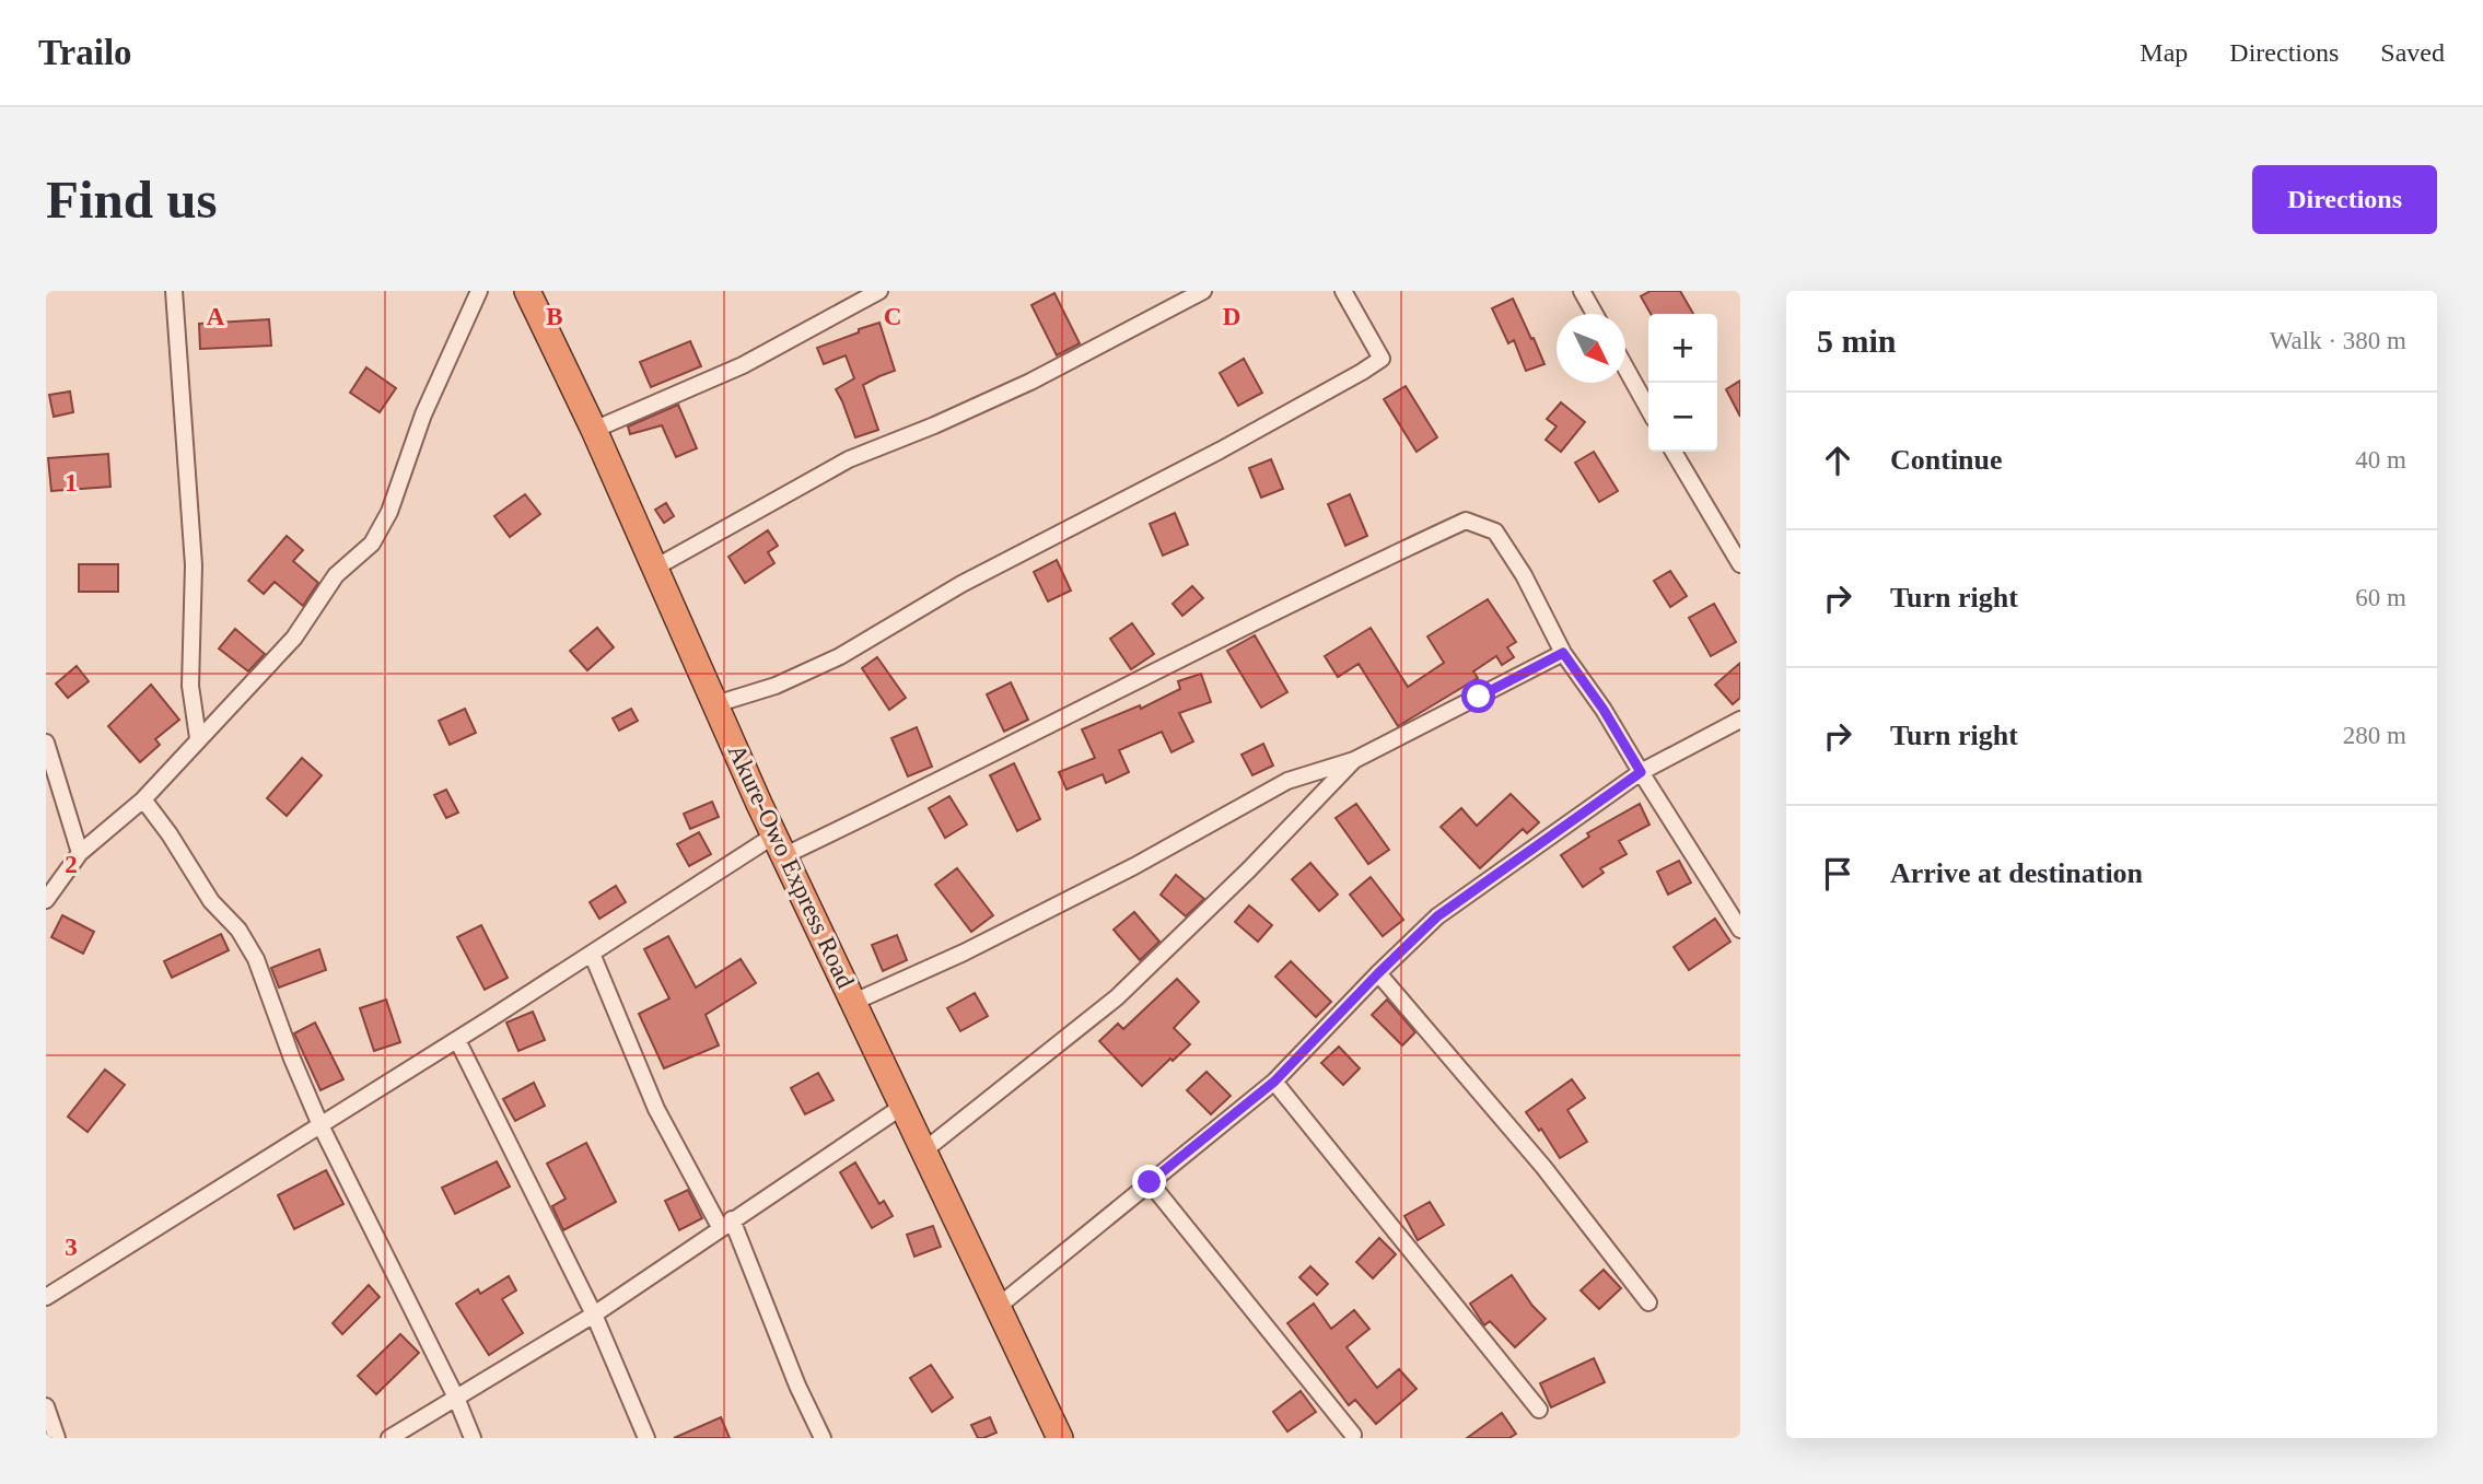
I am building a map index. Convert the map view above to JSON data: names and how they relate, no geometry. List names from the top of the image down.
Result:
{
  "streets": {
    "highway": ["Akure-Owo Express Road"]
  },
  "north": "bottom right",
  "page": {
    "header": "Trailo",
    "nav": ["Map", "Directions", "Saved"],
    "buttons": "Directions",
    "title": "Find us",
    "heading": ["5 min", "Walk · 380 m"],
    "map_buttons": ["+", "−"],
    "list": [
      ["Continue", "40 m"],
      ["Turn right", "60 m"],
      ["Turn right", "280 m"],
      "Arrive at destination"
    ]
  },
  "grid": {
    "columns": [
      "A",
      "B",
      "C",
      "D"
    ],
    "rows": ["1", "2", "3"]
  }
}
